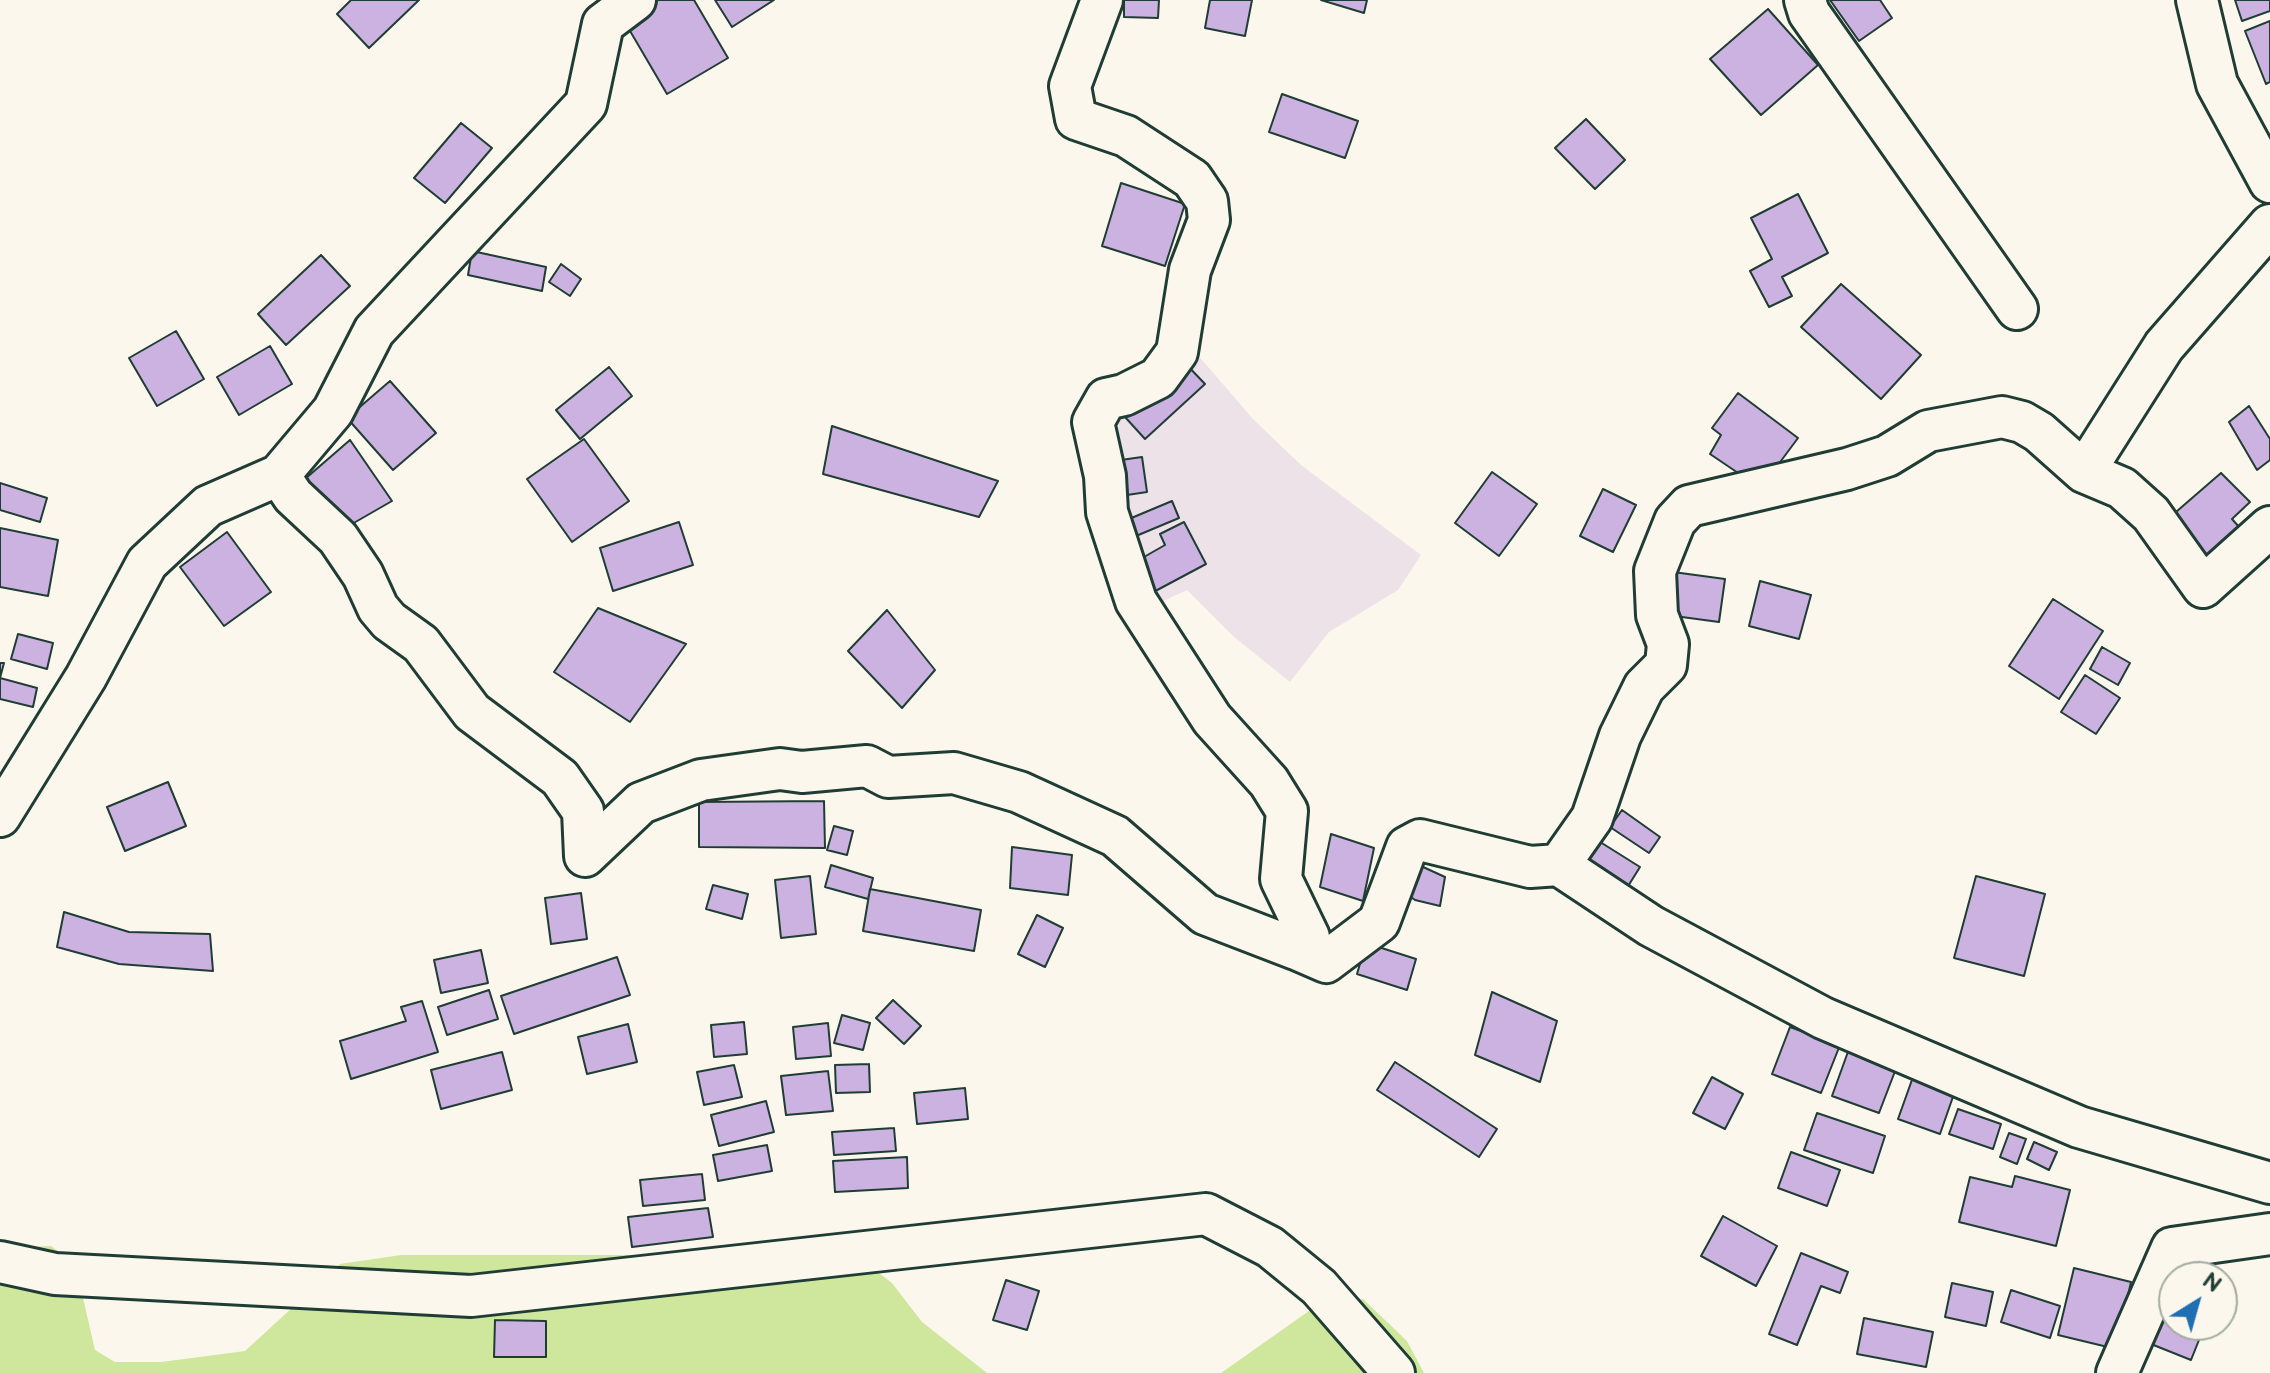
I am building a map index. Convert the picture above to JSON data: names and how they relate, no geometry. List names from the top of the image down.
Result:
{
  "north": "top right"
}
